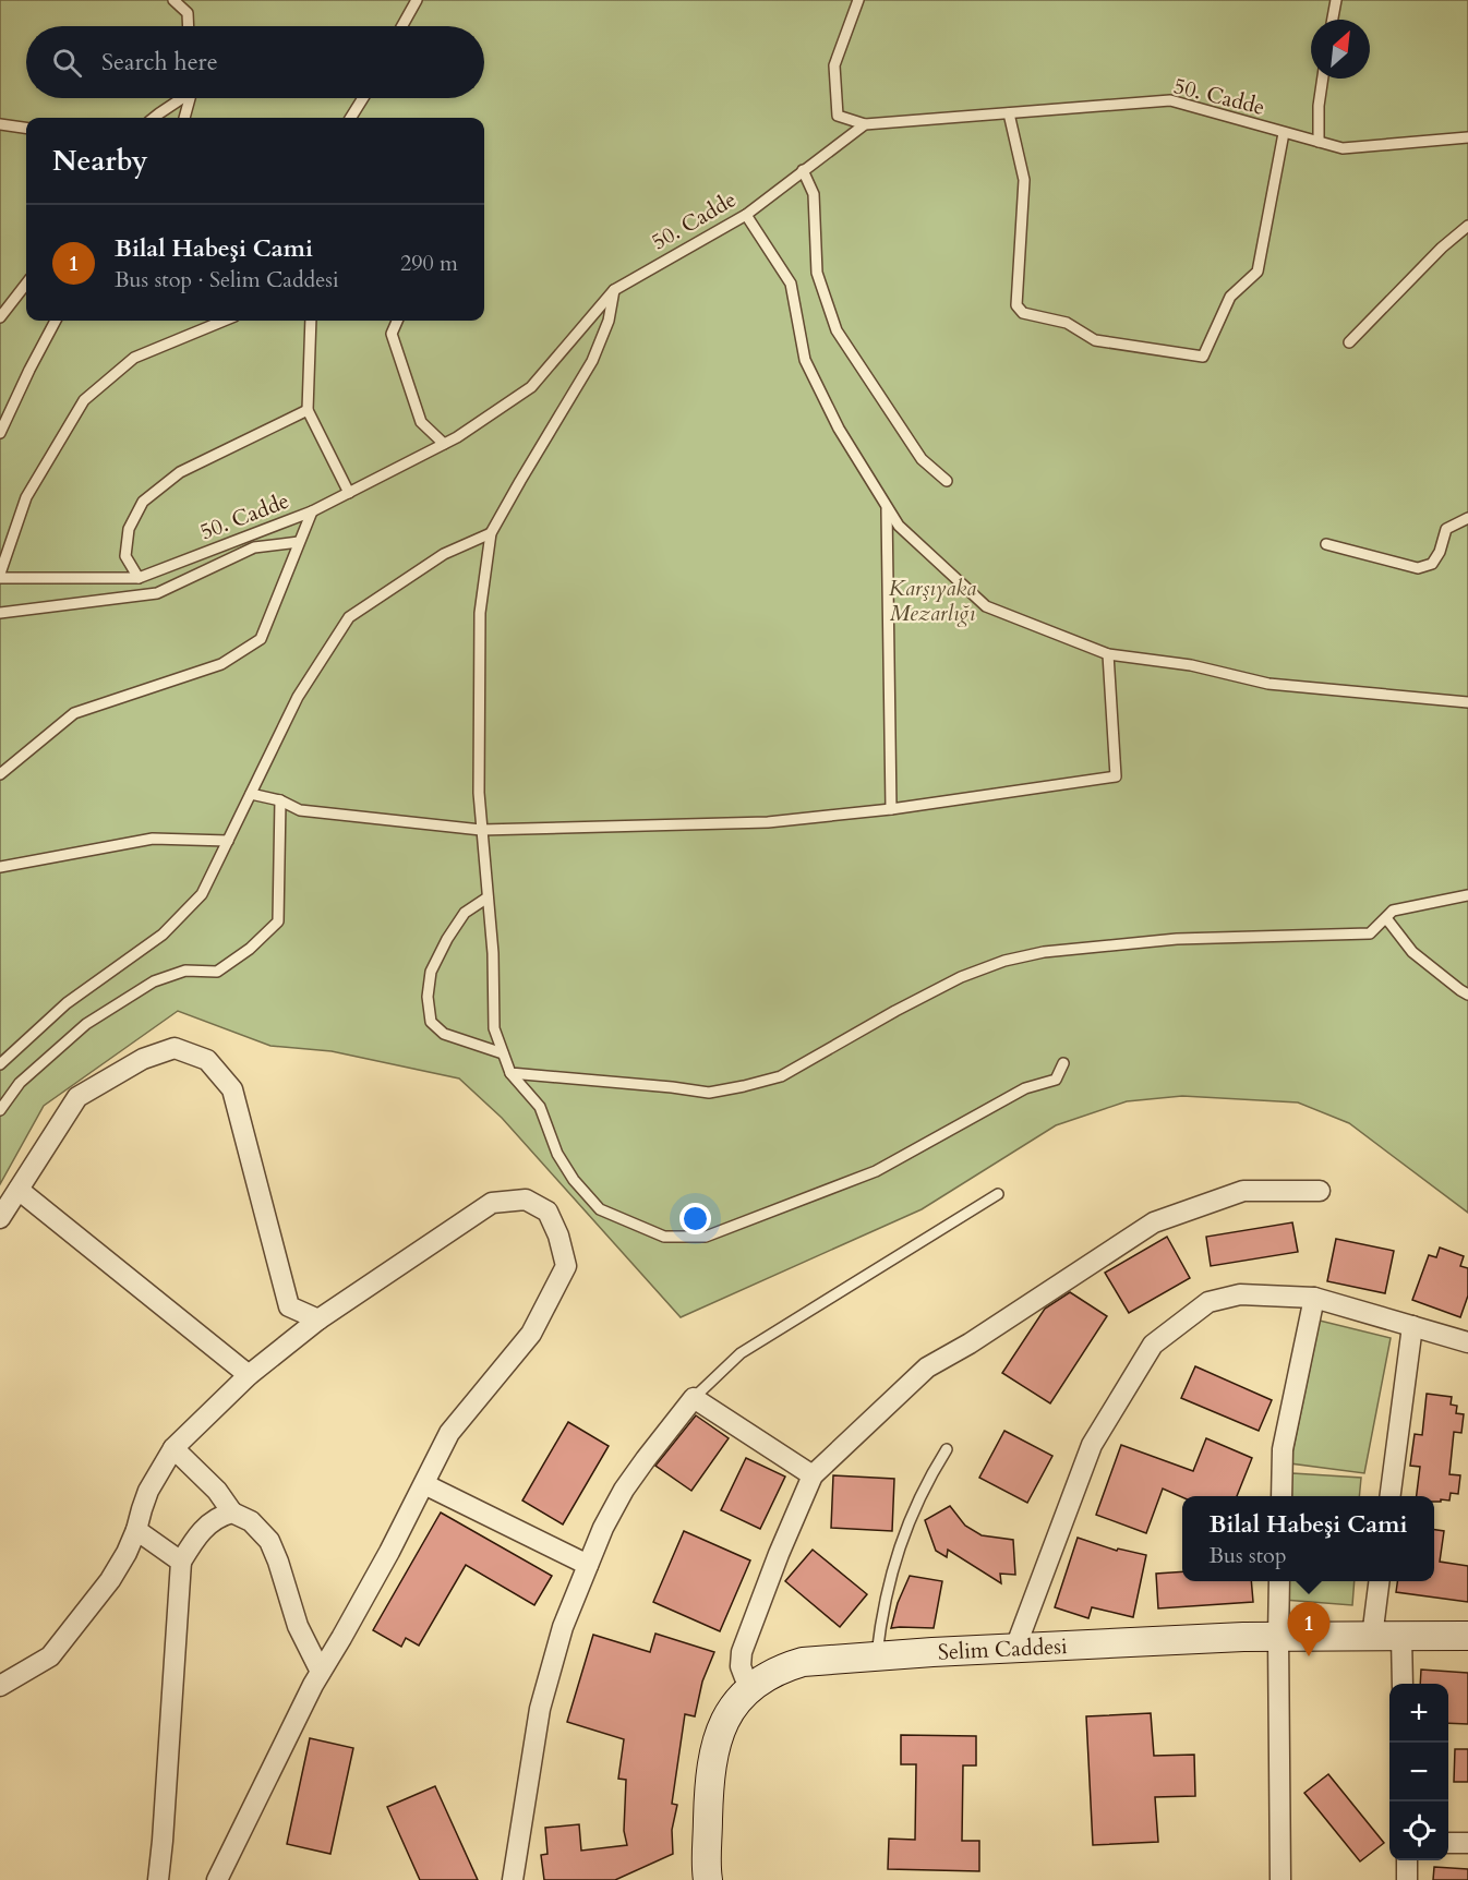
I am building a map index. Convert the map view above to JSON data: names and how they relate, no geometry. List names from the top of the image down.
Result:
{
  "streets": {
    "main road": ["Selim Caddesi"],
    "lane": ["50. Cadde"]
  },
  "parks": ["Karşıyaka Mezarlığı"],
  "north": "top right",
  "page": {
    "search": "Search here",
    "heading": "Nearby",
    "list": [
      {
        "mark": "1",
        "name": "Bilal Habeşi Cami",
        "note": "Bus stop · Selim Caddesi",
        "value": "290 m"
      }
    ],
    "popup": ["Bilal Habeşi Cami", "Bus stop"],
    "pins": "1",
    "map_buttons": ["+", "−"]
  }
}
